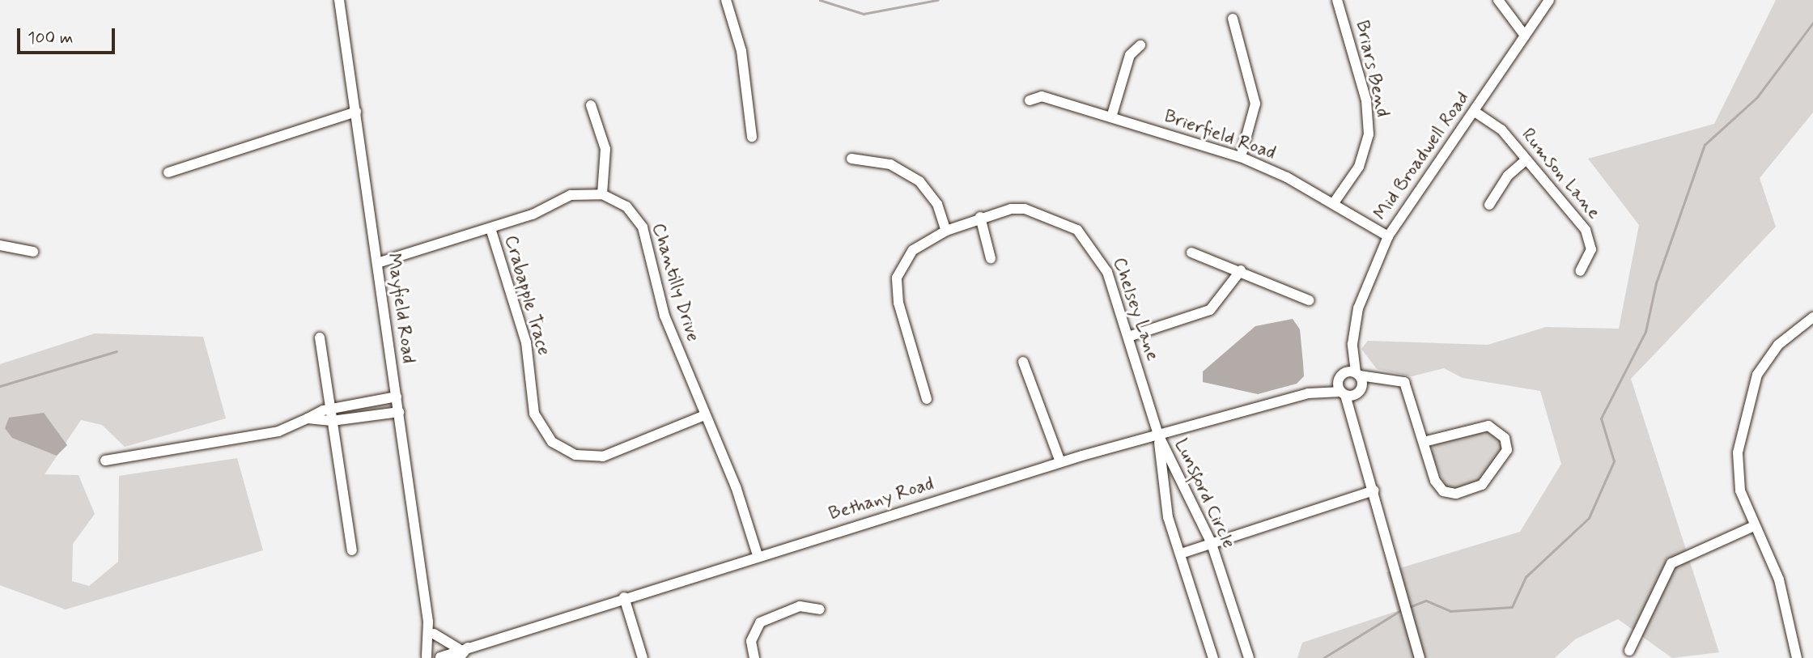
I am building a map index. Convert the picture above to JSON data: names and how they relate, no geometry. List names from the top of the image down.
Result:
{
  "streets": {
    "street": [
      "Briars Bend",
      "Brierfield Road",
      "Mid Broadwell Road",
      "Rumson Lane",
      "Chantilly Drive",
      "Crabapple Trace",
      "Mayfield Road",
      "Chelsey Lane",
      "Lunsford Circle",
      "Bethany Road"
    ]
  },
  "crossings": [
    ["Briars Bend", "Brierfield Road"],
    ["Brierfield Road", "Mid Broadwell Road"],
    ["Mid Broadwell Road", "Rumson Lane"],
    ["Mid Broadwell Road", "Bethany Road"],
    ["Chantilly Drive", "Crabapple Trace"],
    ["Chantilly Drive", "Mayfield Road"],
    ["Chantilly Drive", "Bethany Road"],
    ["Mayfield Road", "Bethany Road"],
    ["Chelsey Lane", "Lunsford Circle"],
    ["Chelsey Lane", "Bethany Road"],
    ["Lunsford Circle", "Bethany Road"]
  ],
  "scale_bar": "100 m"
}
